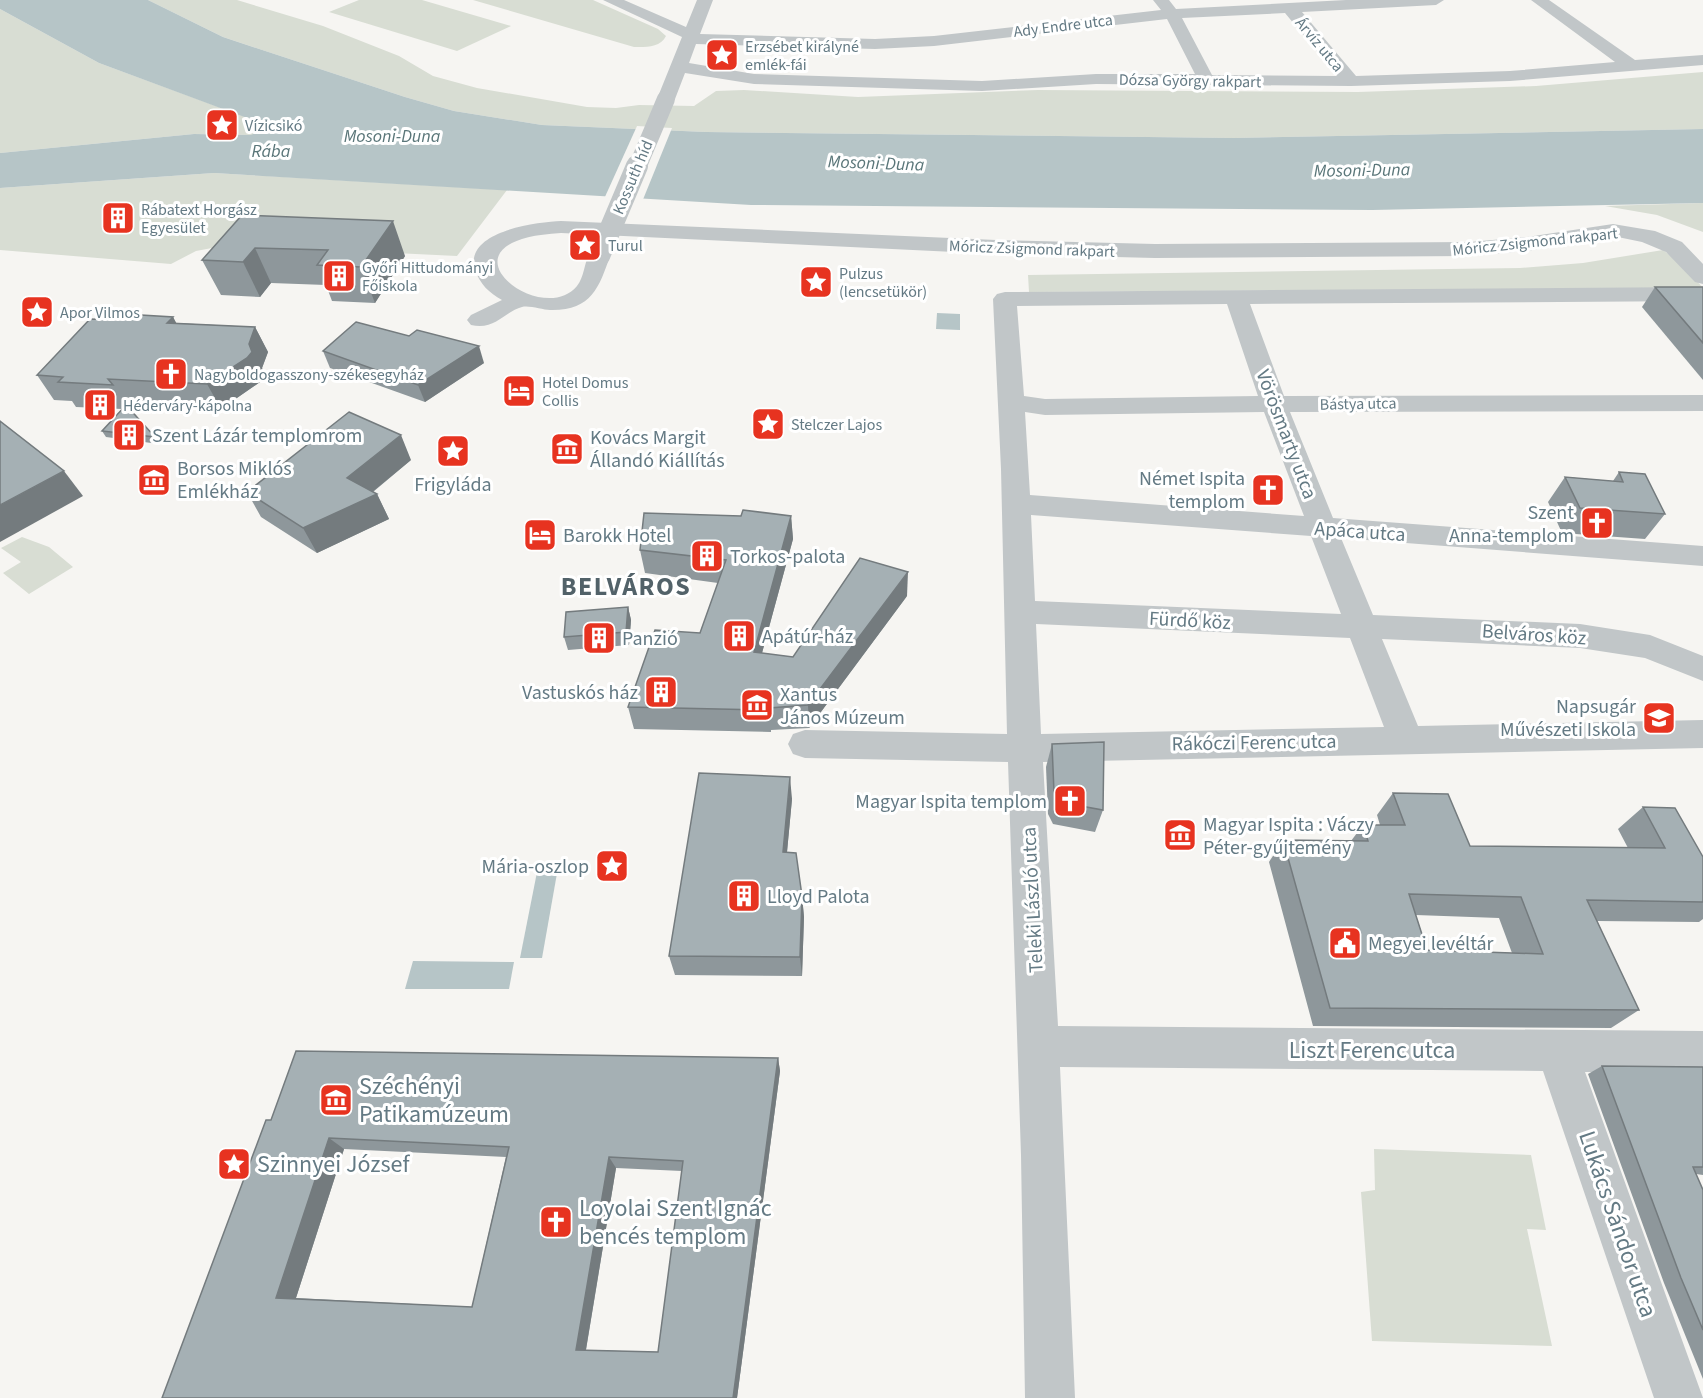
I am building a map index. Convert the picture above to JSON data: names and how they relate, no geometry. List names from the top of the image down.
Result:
{
  "streets": {
    "street": [
      "Ady Endre utca",
      "Árvíz utca",
      "Dózsa György rakpart",
      "Kossuth híd",
      "Móricz Zsigmond rakpart",
      "Bástya utca",
      "Vörösmarty utca",
      "Apáca utca",
      "Fürdő köz",
      "Belváros köz",
      "Rákóczi Ferenc utca",
      "Teleki László utca",
      "Liszt Ferenc utca",
      "Lukács Sándor utca"
    ]
  },
  "crossings": [
    ["Ady Endre utca", "Árvíz utca"],
    ["Ady Endre utca", "Kossuth híd"],
    ["Árvíz utca", "Dózsa György rakpart"],
    ["Dózsa György rakpart", "Kossuth híd"],
    ["Kossuth híd", "Móricz Zsigmond rakpart"],
    ["Bástya utca", "Vörösmarty utca"],
    ["Bástya utca", "Teleki László utca"],
    ["Vörösmarty utca", "Apáca utca"],
    ["Vörösmarty utca", "Fürdő köz"],
    ["Vörösmarty utca", "Belváros köz"],
    ["Vörösmarty utca", "Rákóczi Ferenc utca"],
    ["Vörösmarty utca", "Teleki László utca"],
    ["Apáca utca", "Teleki László utca"],
    ["Fürdő köz", "Belváros köz"],
    ["Fürdő köz", "Teleki László utca"],
    ["Rákóczi Ferenc utca", "Teleki László utca"],
    ["Teleki László utca", "Liszt Ferenc utca"],
    ["Liszt Ferenc utca", "Lukács Sándor utca"]
  ],
  "districts": ["BELVÁROS"],
  "water": ["Mosoni-Duna", "Rába"],
  "places": {
    "place": [
      "Erzsébet királyné emlék-fái",
      "Vízicsikó",
      "Turul",
      "Pulzus (lencsetükör)",
      "Apor Vilmos",
      "Stelczer Lajos",
      "Frigyláda",
      "Mária-oszlop",
      "Szinnyei József"
    ],
    "building": [
      "Rábatext Horgász Egyesület",
      "Győri Hittudományi Főiskola",
      "Héderváry-kápolna",
      "Szent Lázár templomrom",
      "Torkos-palota",
      "Apátúr-ház",
      "Panzió",
      "Vastuskós ház",
      "Lloyd Palota"
    ],
    "church": [
      "Nagyboldogasszony-székesegyház",
      "Német Ispita templom",
      "Szent Anna-templom",
      "Magyar Ispita templom",
      "Loyolai Szent Ignác bencés templom"
    ],
    "hotel": ["Hotel Domus Collis", "Barokk Hotel"],
    "museum": [
      "Kovács Margit Állandó Kiállítás",
      "Borsos Miklós Emlékház",
      "Xantus János Múzeum",
      "Magyar Ispita : Váczy Péter-gyűjtemény",
      "Széchényi Patikamúzeum"
    ],
    "school or university": ["Napsugár Művészeti Iskola"],
    "public building": ["Megyei levéltár"]
  }
}
